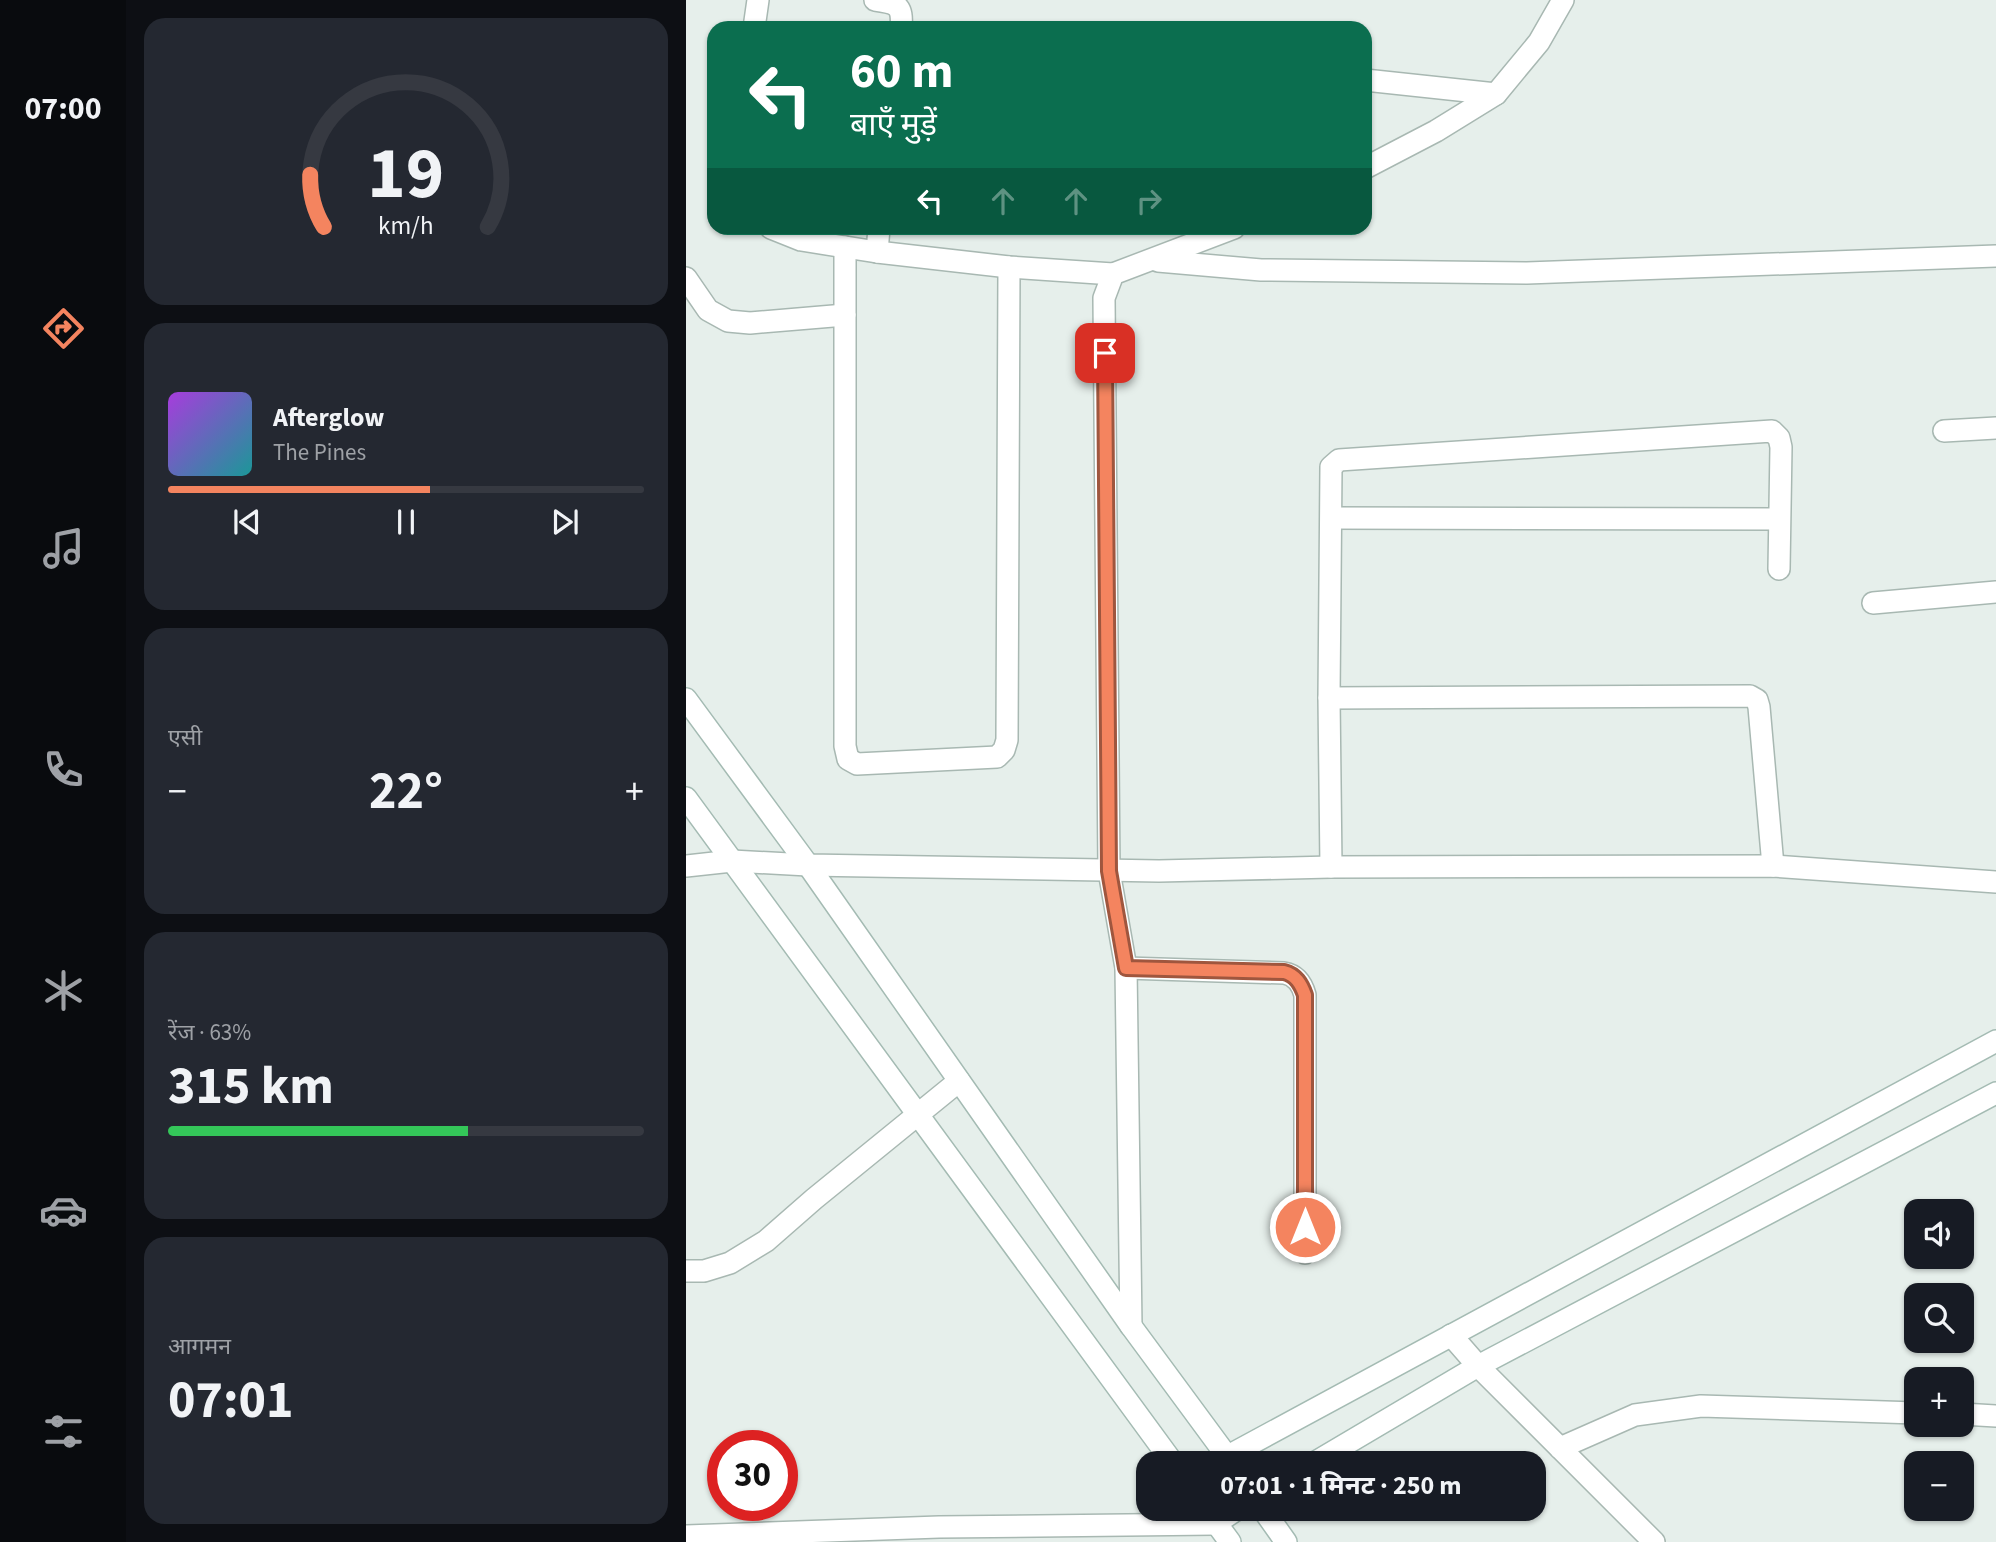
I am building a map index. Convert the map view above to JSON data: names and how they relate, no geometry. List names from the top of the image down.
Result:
{
  "page": {
    "tabs": "07:00",
    "turn": ["60 m", "बाएँ मुड़ें"],
    "song": ["Afterglow", "The Pines"],
    "tile": [
      "एसी",
      ["रेंज · 63%", "315 km"],
      ["आगमन", "07:01"]
    ],
    "heat": ["−", "22°", "+"],
    "map_buttons": ["+", "−"],
    "limit": "30",
    "trip": "07:01 · 1 मिनट · 250 m",
    "gauge": ["19", "km/h"]
  }
}
